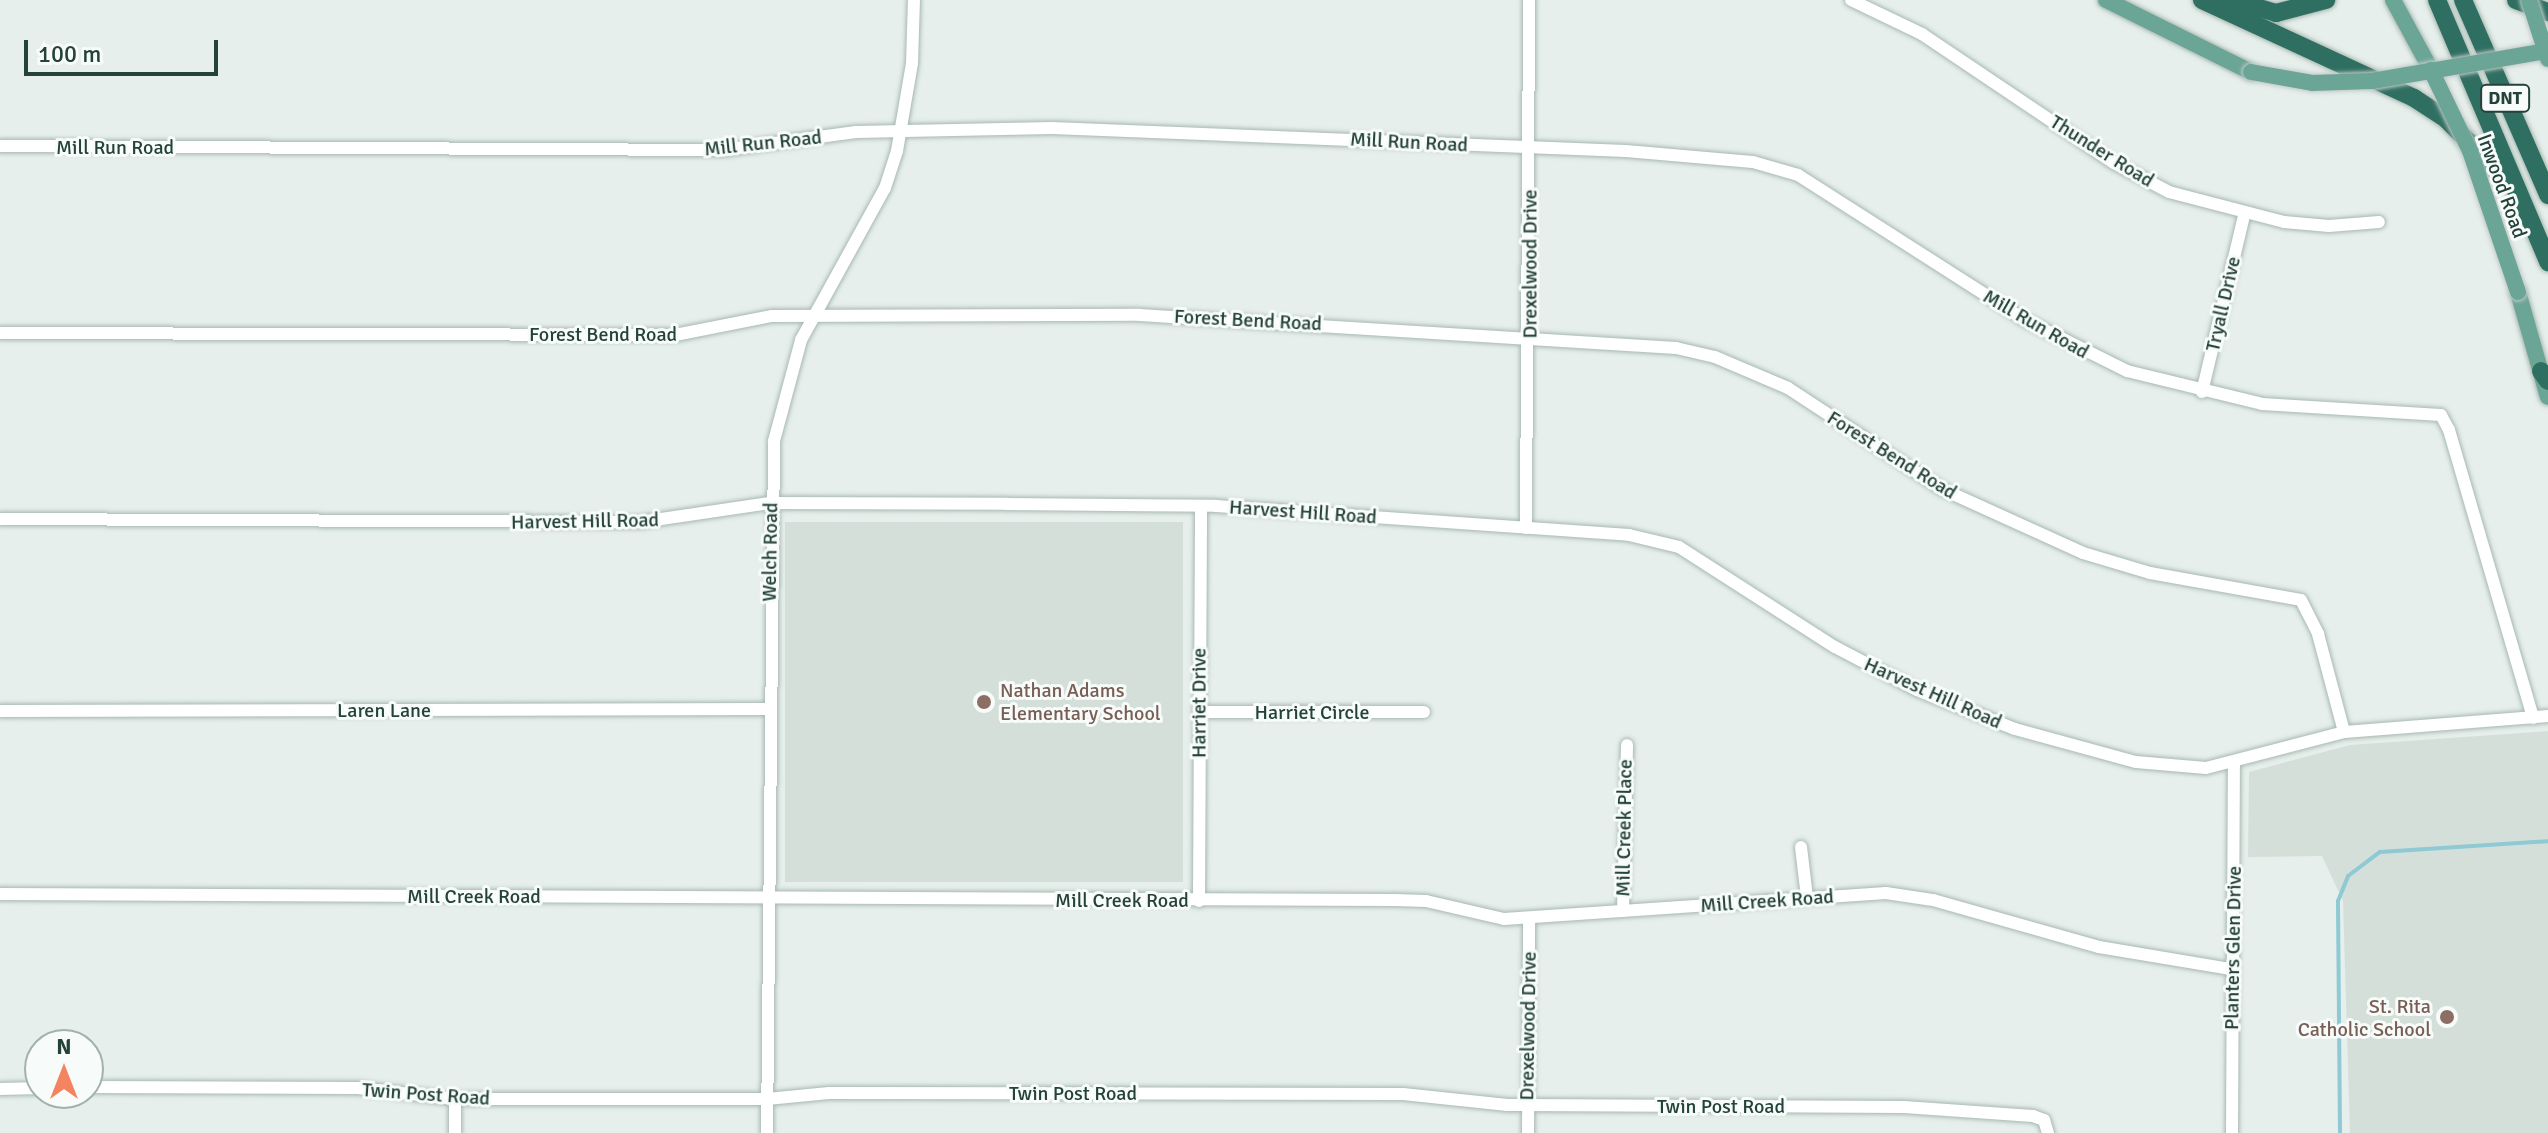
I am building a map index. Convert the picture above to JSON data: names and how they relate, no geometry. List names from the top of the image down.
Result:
{
  "streets": {
    "highway": ["DNT"],
    "main road": ["Inwood Road"],
    "street": [
      "Mill Run Road",
      "Thunder Road",
      "Drexelwood Drive",
      "Tryall Drive",
      "Forest Bend Road",
      "Harvest Hill Road",
      "Welch Road",
      "Harriet Drive",
      "Laren Lane",
      "Harriet Circle",
      "Mill Creek Place",
      "Mill Creek Road",
      "Planters Glen Drive",
      "Twin Post Road"
    ]
  },
  "crossings": [
    ["Mill Run Road", "Drexelwood Drive"],
    ["Mill Run Road", "Tryall Drive"],
    ["Mill Run Road", "Harvest Hill Road"],
    ["Mill Run Road", "Welch Road"],
    ["Thunder Road", "Tryall Drive"],
    ["Drexelwood Drive", "Forest Bend Road"],
    ["Drexelwood Drive", "Harvest Hill Road"],
    ["Drexelwood Drive", "Mill Creek Road"],
    ["Drexelwood Drive", "Twin Post Road"],
    ["Forest Bend Road", "Harvest Hill Road"],
    ["Forest Bend Road", "Welch Road"],
    ["Harvest Hill Road", "Welch Road"],
    ["Harvest Hill Road", "Harriet Drive"],
    ["Harvest Hill Road", "Planters Glen Drive"],
    ["Welch Road", "Laren Lane"],
    ["Welch Road", "Mill Creek Road"],
    ["Welch Road", "Twin Post Road"],
    ["Harriet Drive", "Harriet Circle"],
    ["Harriet Drive", "Mill Creek Road"],
    ["Mill Creek Place", "Mill Creek Road"],
    ["Mill Creek Road", "Planters Glen Drive"]
  ],
  "places": ["Nathan Adams Elementary School", "St. Rita Catholic School"],
  "scale_bar": "100 m",
  "north": "top"
}
